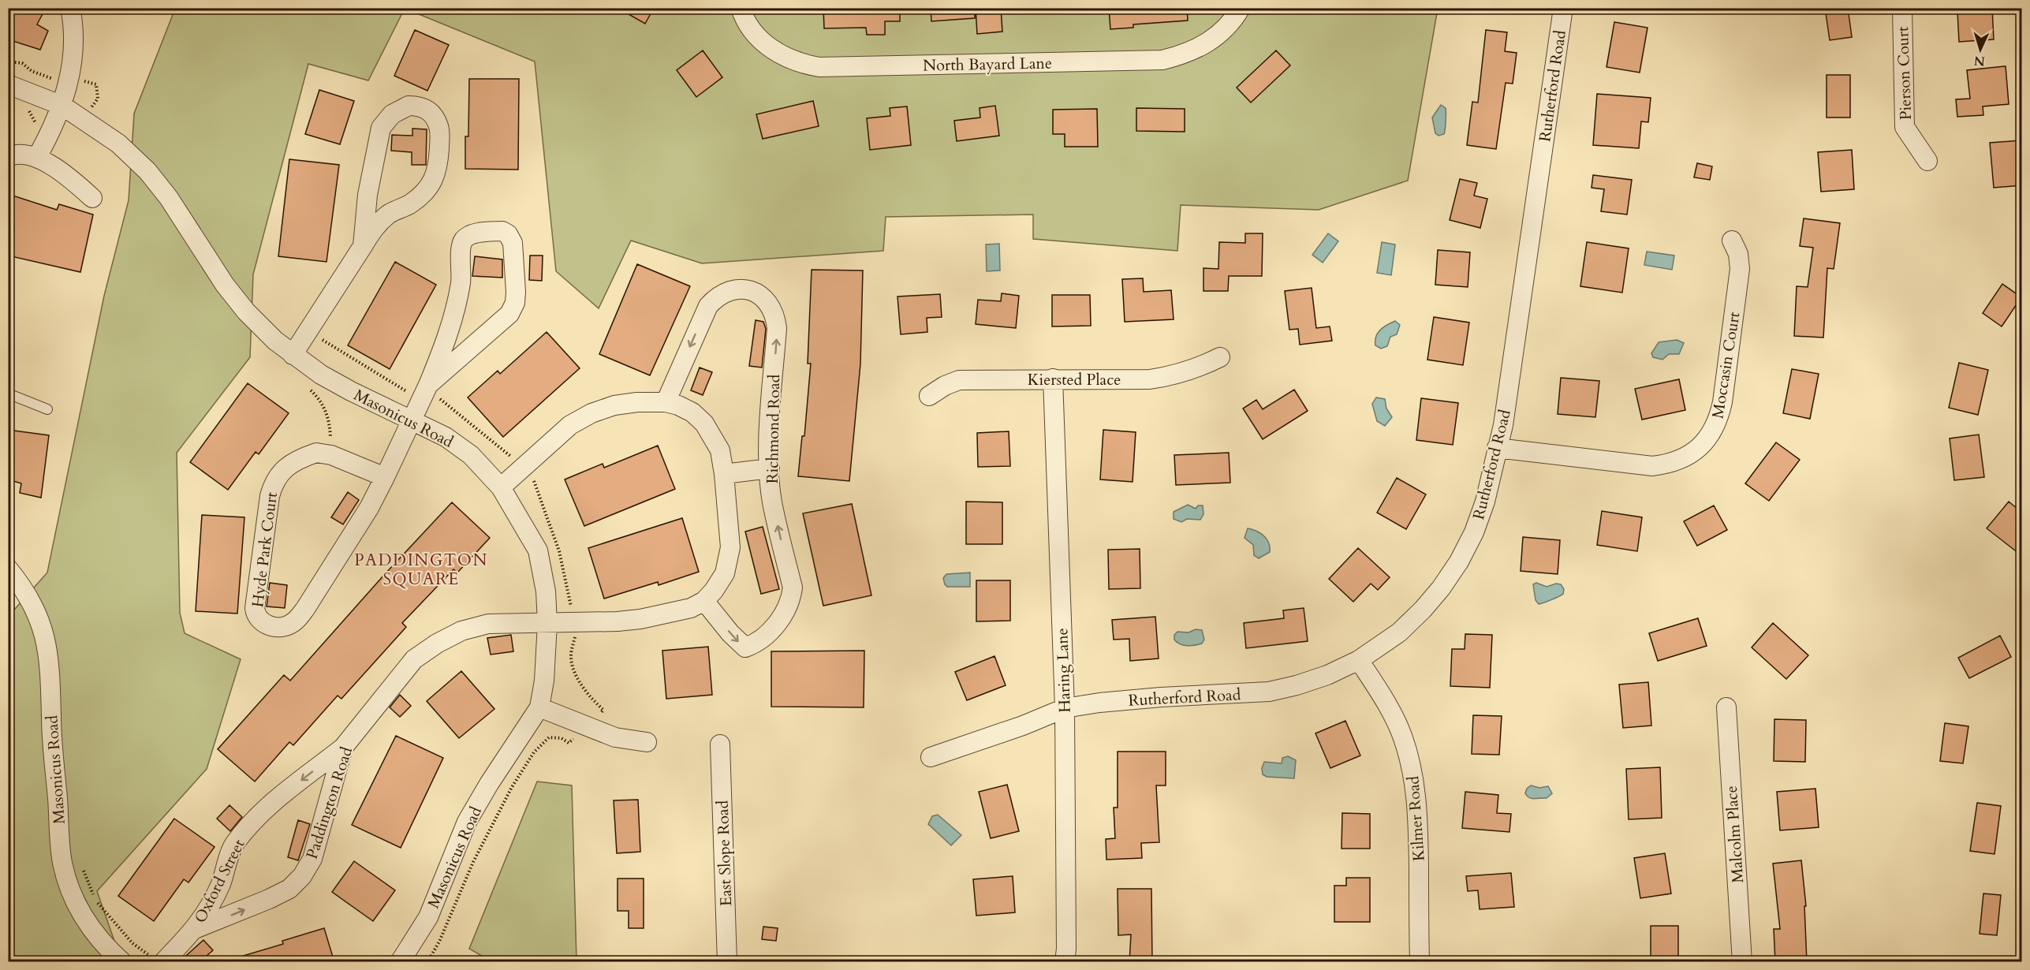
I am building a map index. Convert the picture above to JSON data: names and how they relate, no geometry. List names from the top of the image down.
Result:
{
  "streets": {
    "street": [
      "North Bayard Lane",
      "Pierson Court",
      "Rutherford Road",
      "Moccasin Court",
      "Kiersted Place",
      "Masonicus Road",
      "Richmond Road",
      "Hyde Park Court",
      "Haring Lane",
      "Paddington Road",
      "Kilmer Road",
      "Malcolm Place",
      "East Slope Road",
      "Oxford Street"
    ]
  },
  "crossings": [
    ["Rutherford Road", "Moccasin Court"],
    ["Rutherford Road", "Haring Lane"],
    ["Rutherford Road", "Kilmer Road"],
    ["Kiersted Place", "Haring Lane"],
    ["Masonicus Road", "Hyde Park Court"],
    ["Masonicus Road", "Paddington Road"],
    ["Richmond Road", "Paddington Road"],
    ["Paddington Road", "Oxford Street"]
  ],
  "one_way": ["Oxford Street"],
  "districts": ["PADDINGTON SQUARE"],
  "north": "bottom"
}
